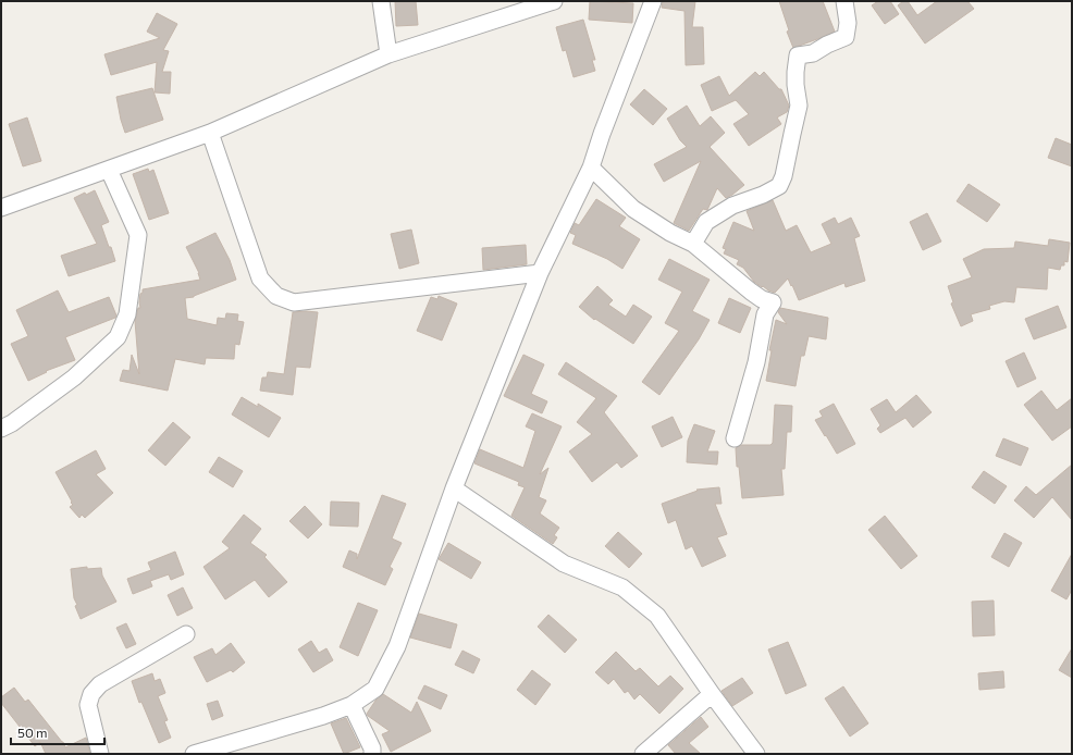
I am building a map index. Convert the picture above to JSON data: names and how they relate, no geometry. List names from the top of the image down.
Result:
{
  "scale_bar": "50 m"
}
